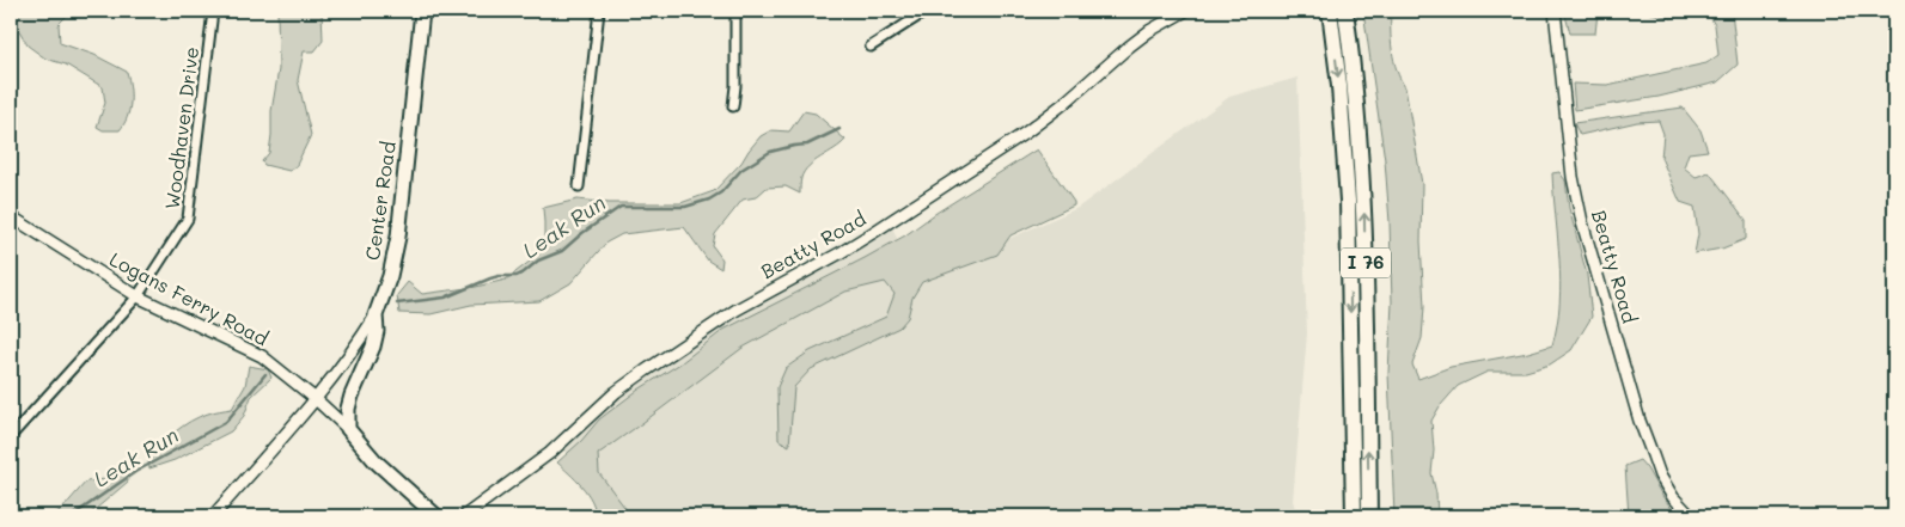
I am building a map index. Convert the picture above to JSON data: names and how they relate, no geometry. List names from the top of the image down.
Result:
{
  "streets": {
    "highway": ["I 76"],
    "main road": ["Center Road"],
    "street": ["Woodhaven Drive", "Beatty Road", "Logans Ferry Road"]
  },
  "crossings": [
    ["Woodhaven Drive", "Logans Ferry Road"],
    ["Center Road", "Logans Ferry Road"]
  ],
  "water": ["Leak Run"]
}
